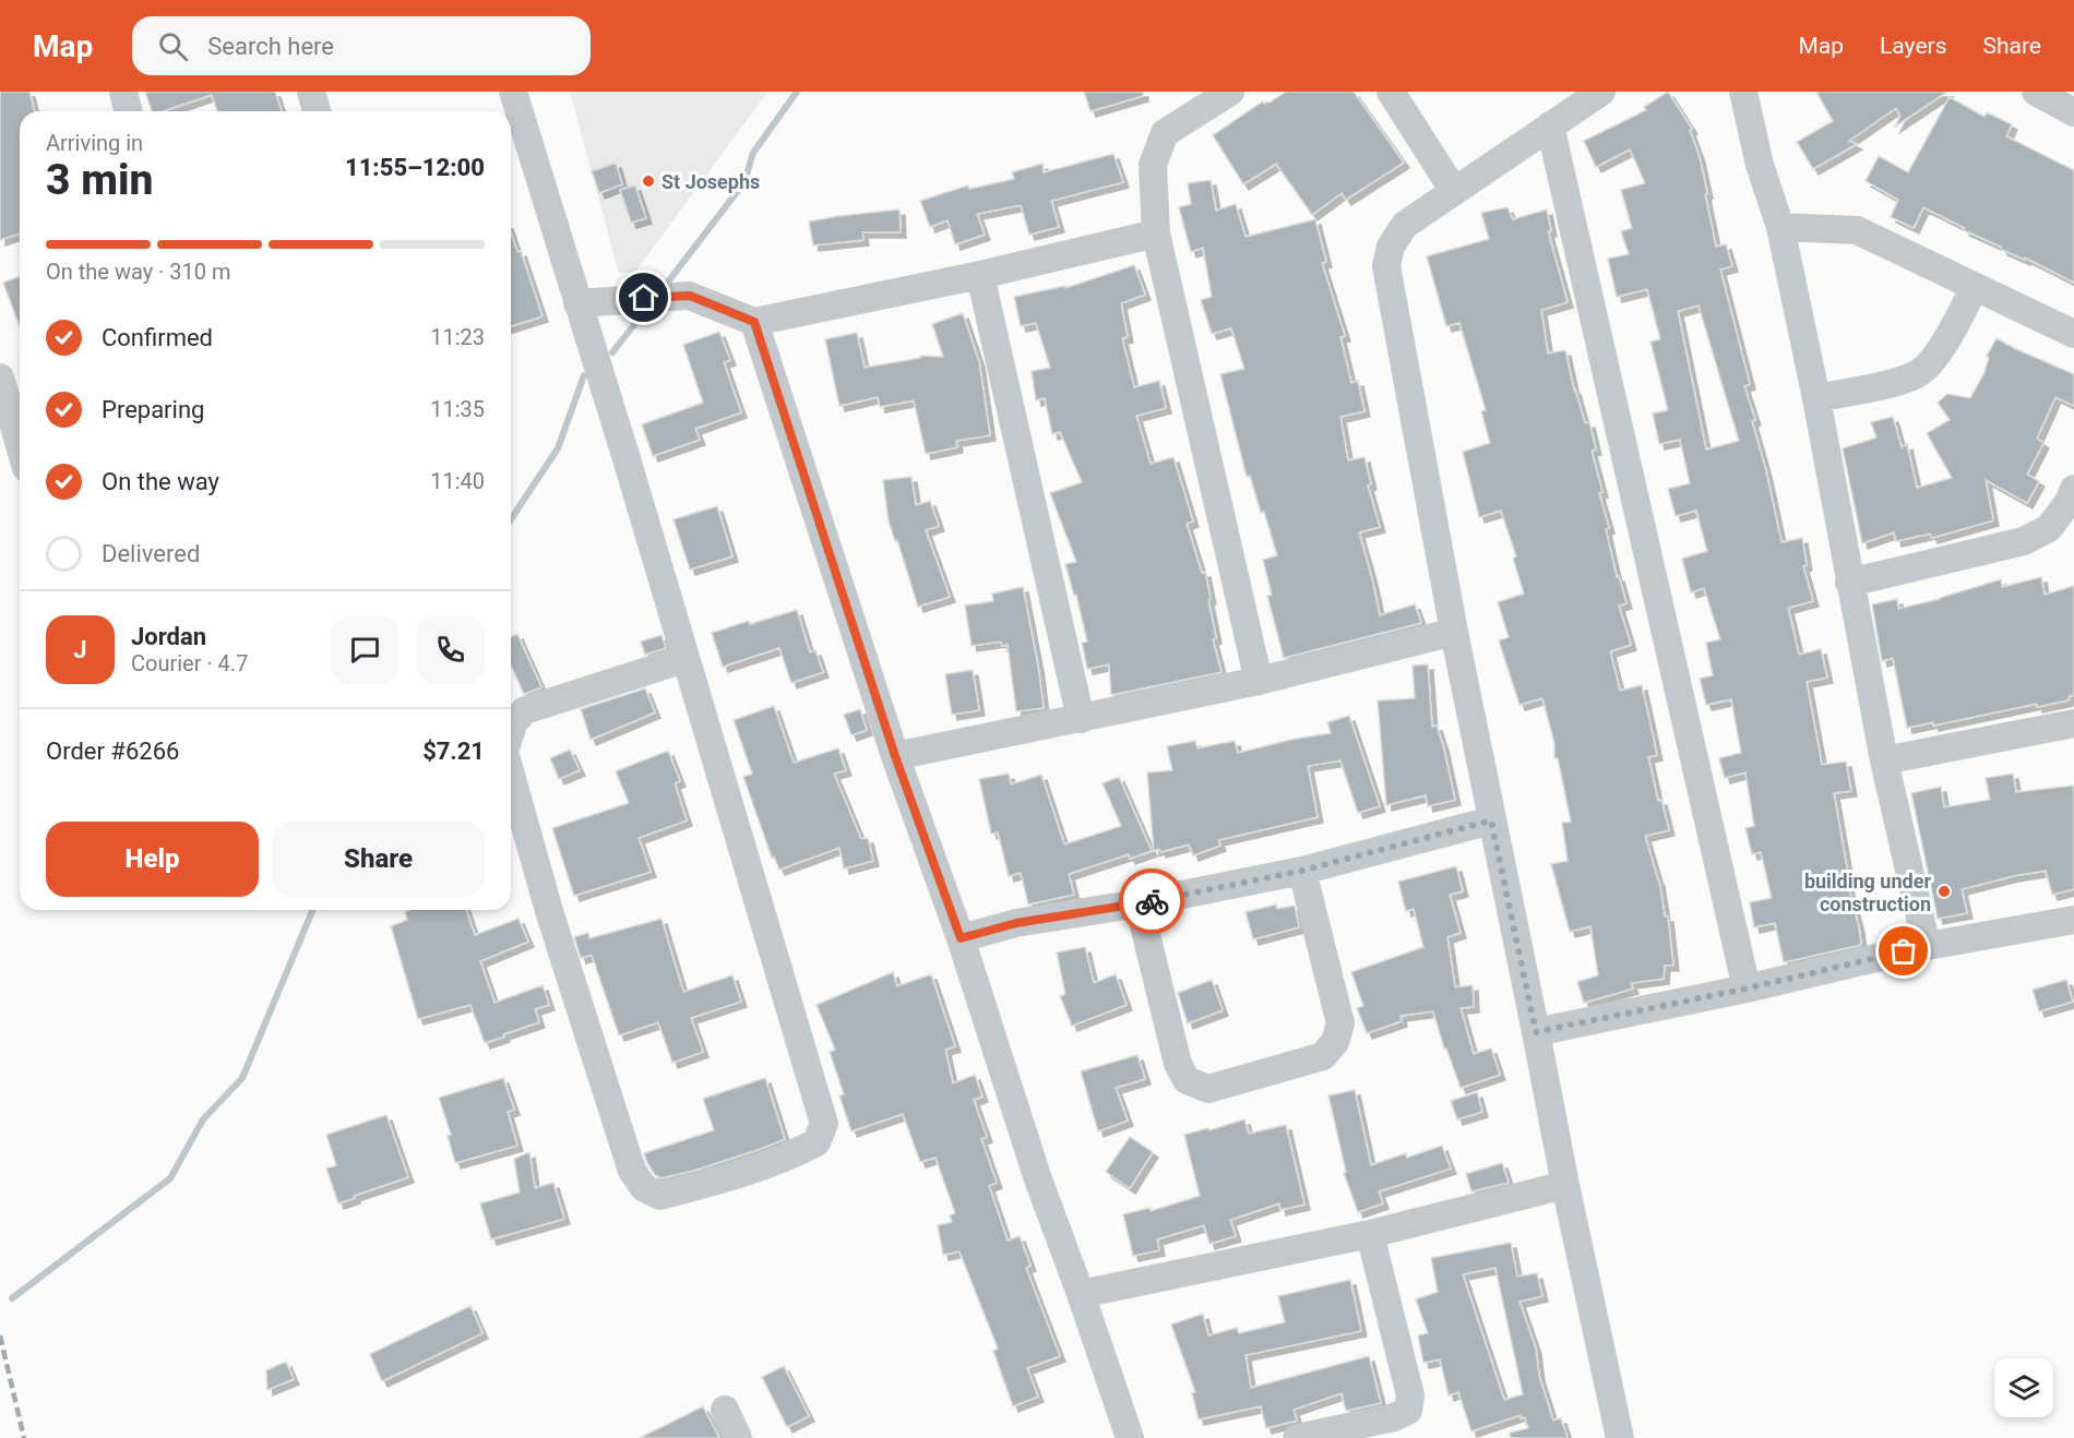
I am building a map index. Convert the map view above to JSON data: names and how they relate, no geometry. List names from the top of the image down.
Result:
{
  "places": ["St Josephs", "building under construction"],
  "page": {
    "header": "Map",
    "search": "Search here",
    "nav": ["Map", "Layers", "Share"],
    "heading": ["3 min", "Arriving in", "11:55–12:00"],
    "panel": [
      "Jordan",
      "Courier · 4.7",
      "Order #6266",
      "$7.21"
    ],
    "bar": "On the way · 310 m",
    "list": [
      ["Confirmed", "11:23"],
      ["Preparing", "11:35"],
      ["On the way", "11:40"],
      "Delivered"
    ],
    "round": "J",
    "buttons": ["Help", "Share"]
  }
}
